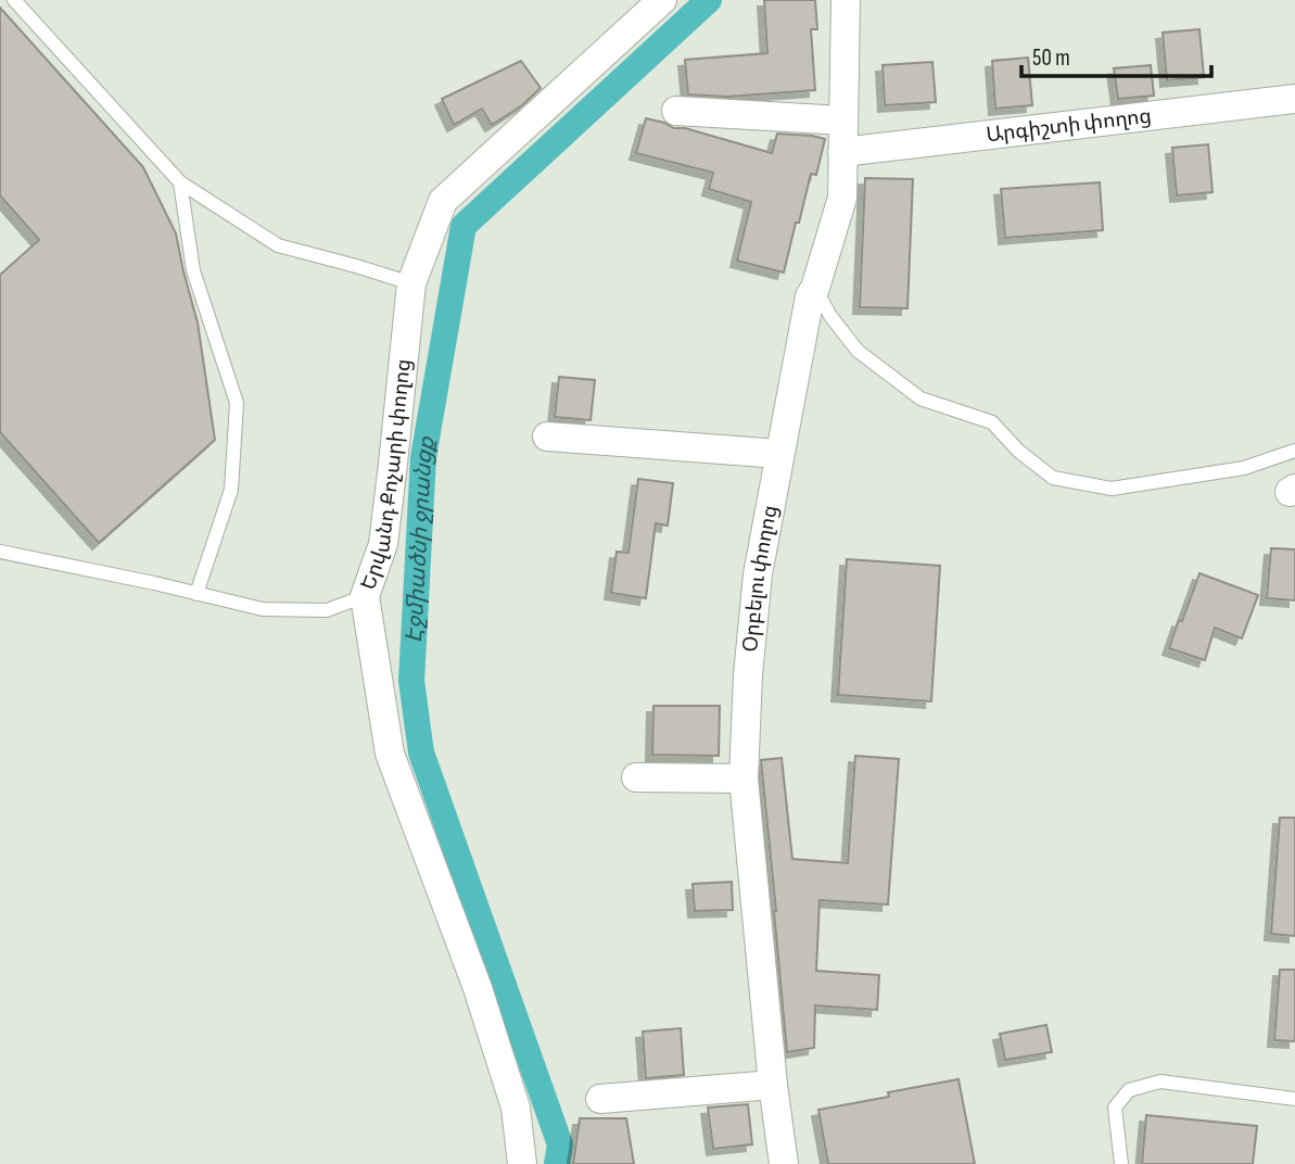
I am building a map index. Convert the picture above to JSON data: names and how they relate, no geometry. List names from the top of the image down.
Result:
{
  "streets": {
    "street": ["Արգիշտի փողոց", "Երվանդ Քոչարի փողոց", "Օրբելու փողոց"]
  },
  "crossings": [
    ["Արգիշտի փողոց", "Օրբելու փողոց"]
  ],
  "water": ["Էջմիածնի ջրանցք"],
  "scale_bar": "50 m"
}
